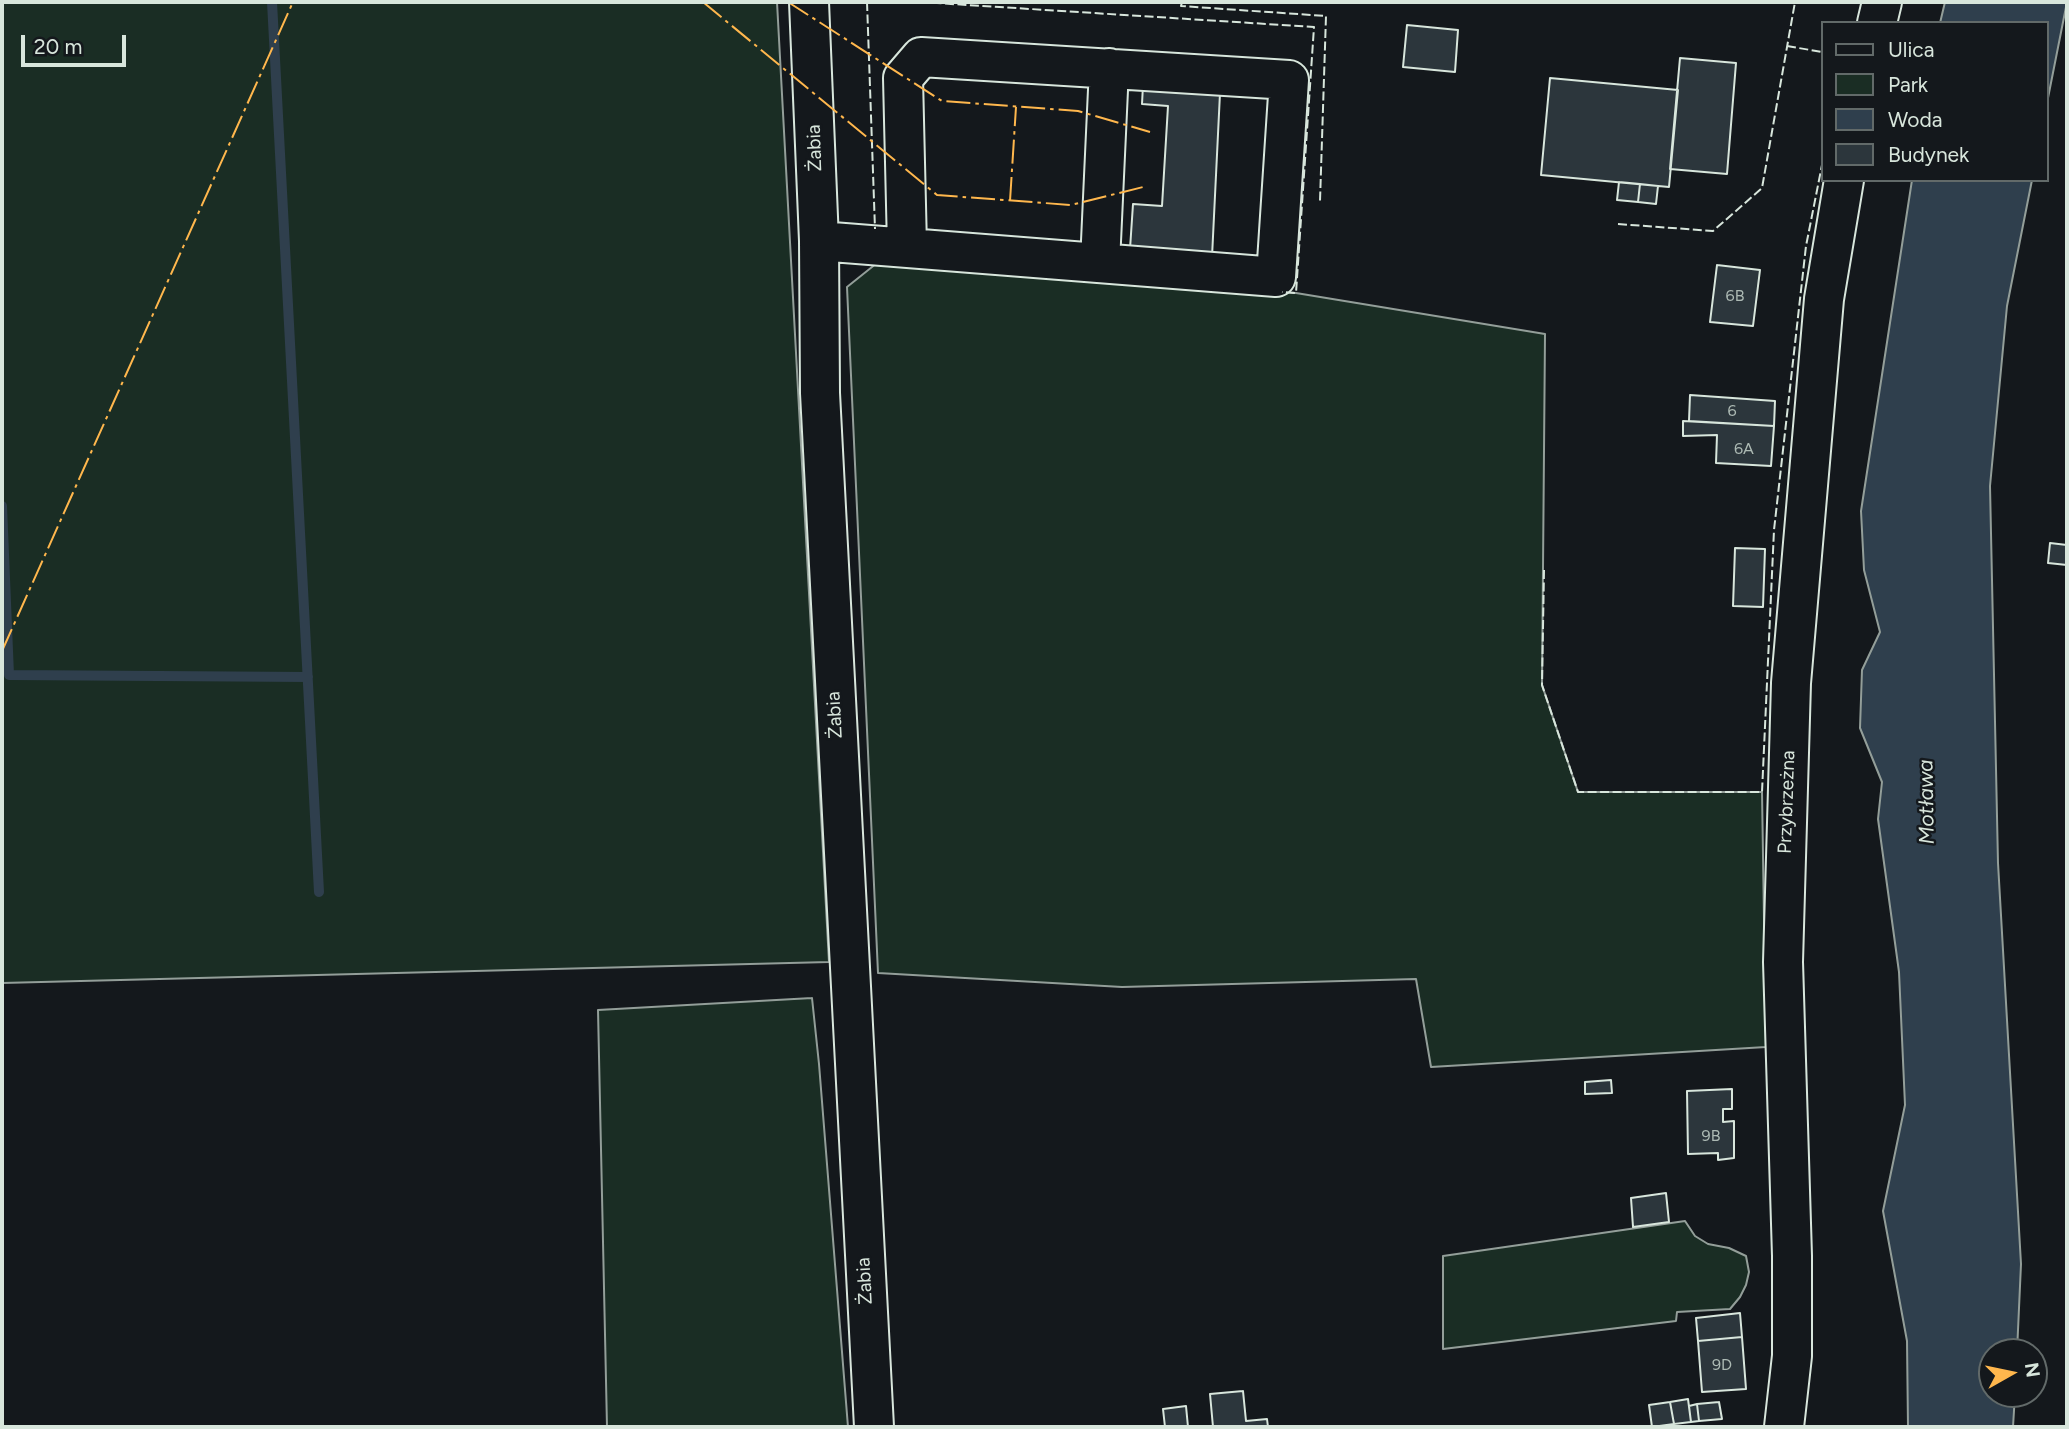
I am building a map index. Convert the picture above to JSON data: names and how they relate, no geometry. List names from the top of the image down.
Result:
{
  "streets": {
    "street": ["Żabia", "Przybrzeżna"]
  },
  "water": ["Motława"],
  "house_numbers": [
    "6B",
    "6",
    "6A",
    "9B",
    "9D"
  ],
  "legend": [
    "Ulica",
    "Park",
    "Woda",
    "Budynek"
  ],
  "scale_bar": "20 m",
  "north": "right"
}
